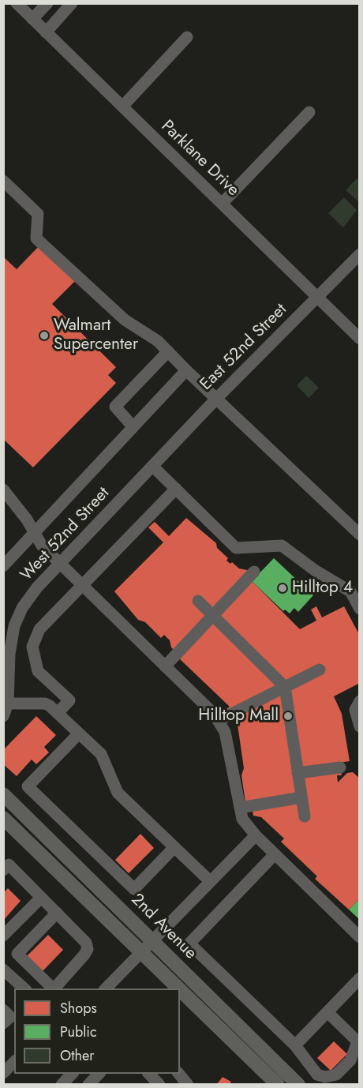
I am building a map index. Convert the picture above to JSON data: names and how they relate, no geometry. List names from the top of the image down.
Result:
{
  "streets": {
    "main road": ["2nd Avenue"],
    "street": ["Parklane Drive", "East 52nd Street", "West 52nd Street"]
  },
  "crossings": [
    ["Parklane Drive", "East 52nd Street"],
    ["East 52nd Street", "West 52nd Street"]
  ],
  "places": ["Walmart Supercenter", "Hilltop 4", "Hilltop Mall"],
  "legend": ["Shops", "Public", "Other"]
}
